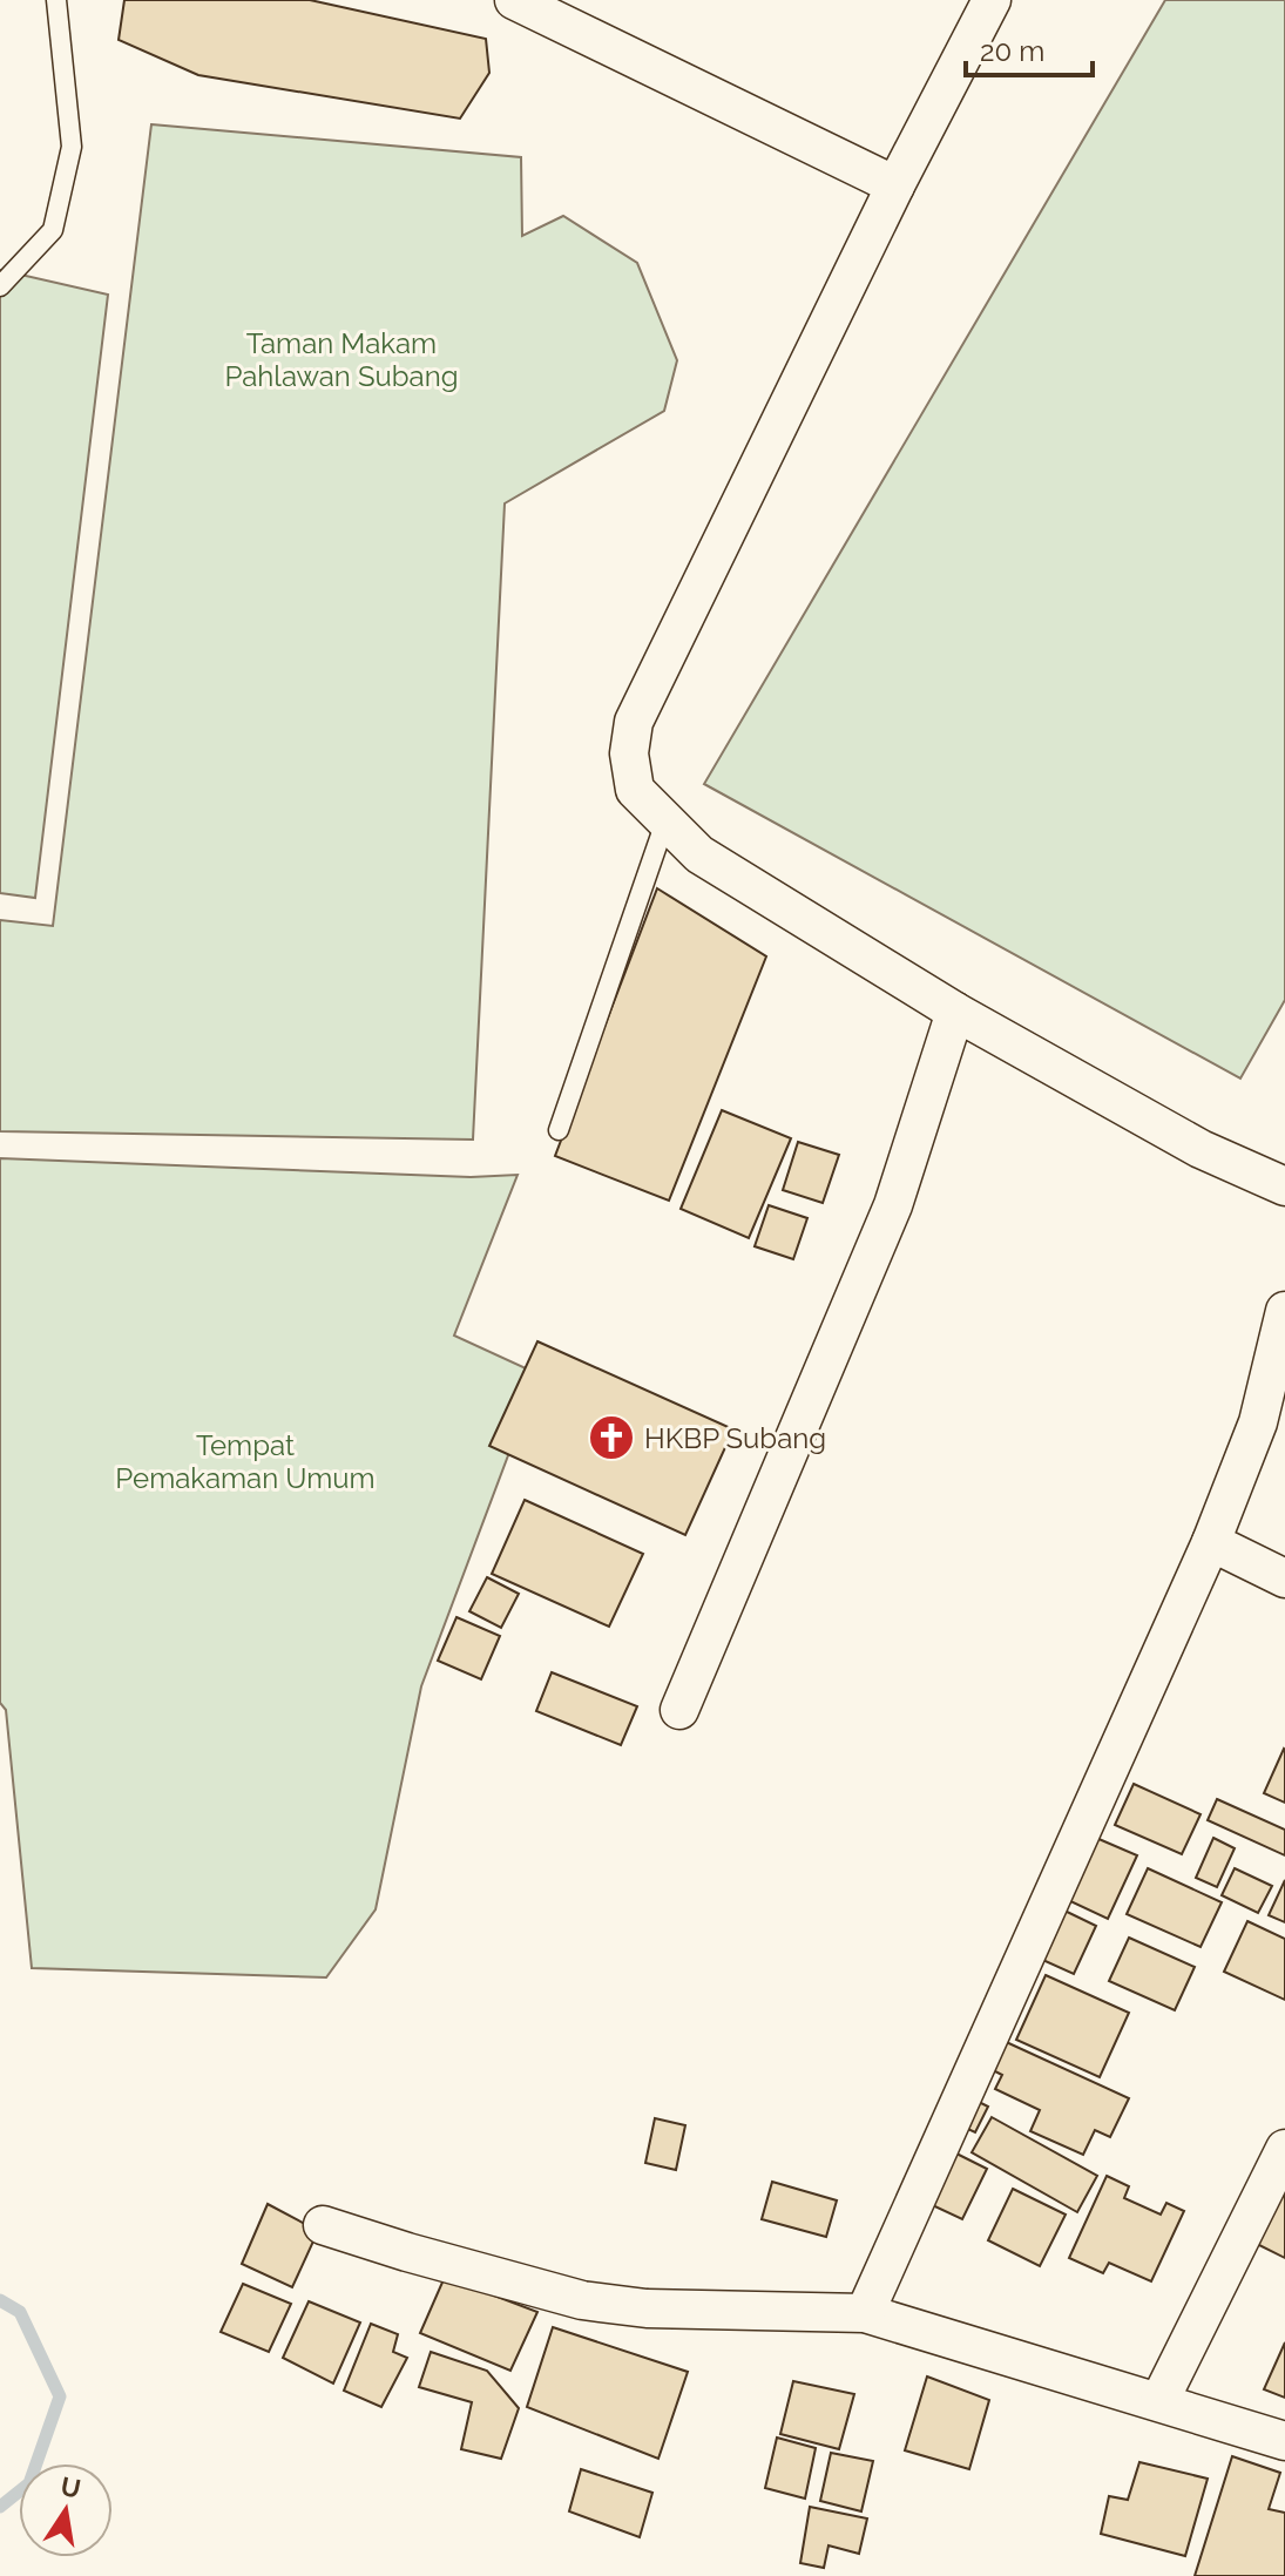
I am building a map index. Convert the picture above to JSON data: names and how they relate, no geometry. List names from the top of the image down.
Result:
{
  "parks": ["Taman Makam Pahlawan Subang", "Tempat Pemakaman Umum"],
  "places": {
    "church": ["HKBP Subang"]
  },
  "scale_bar": "20 m",
  "north": "top"
}
